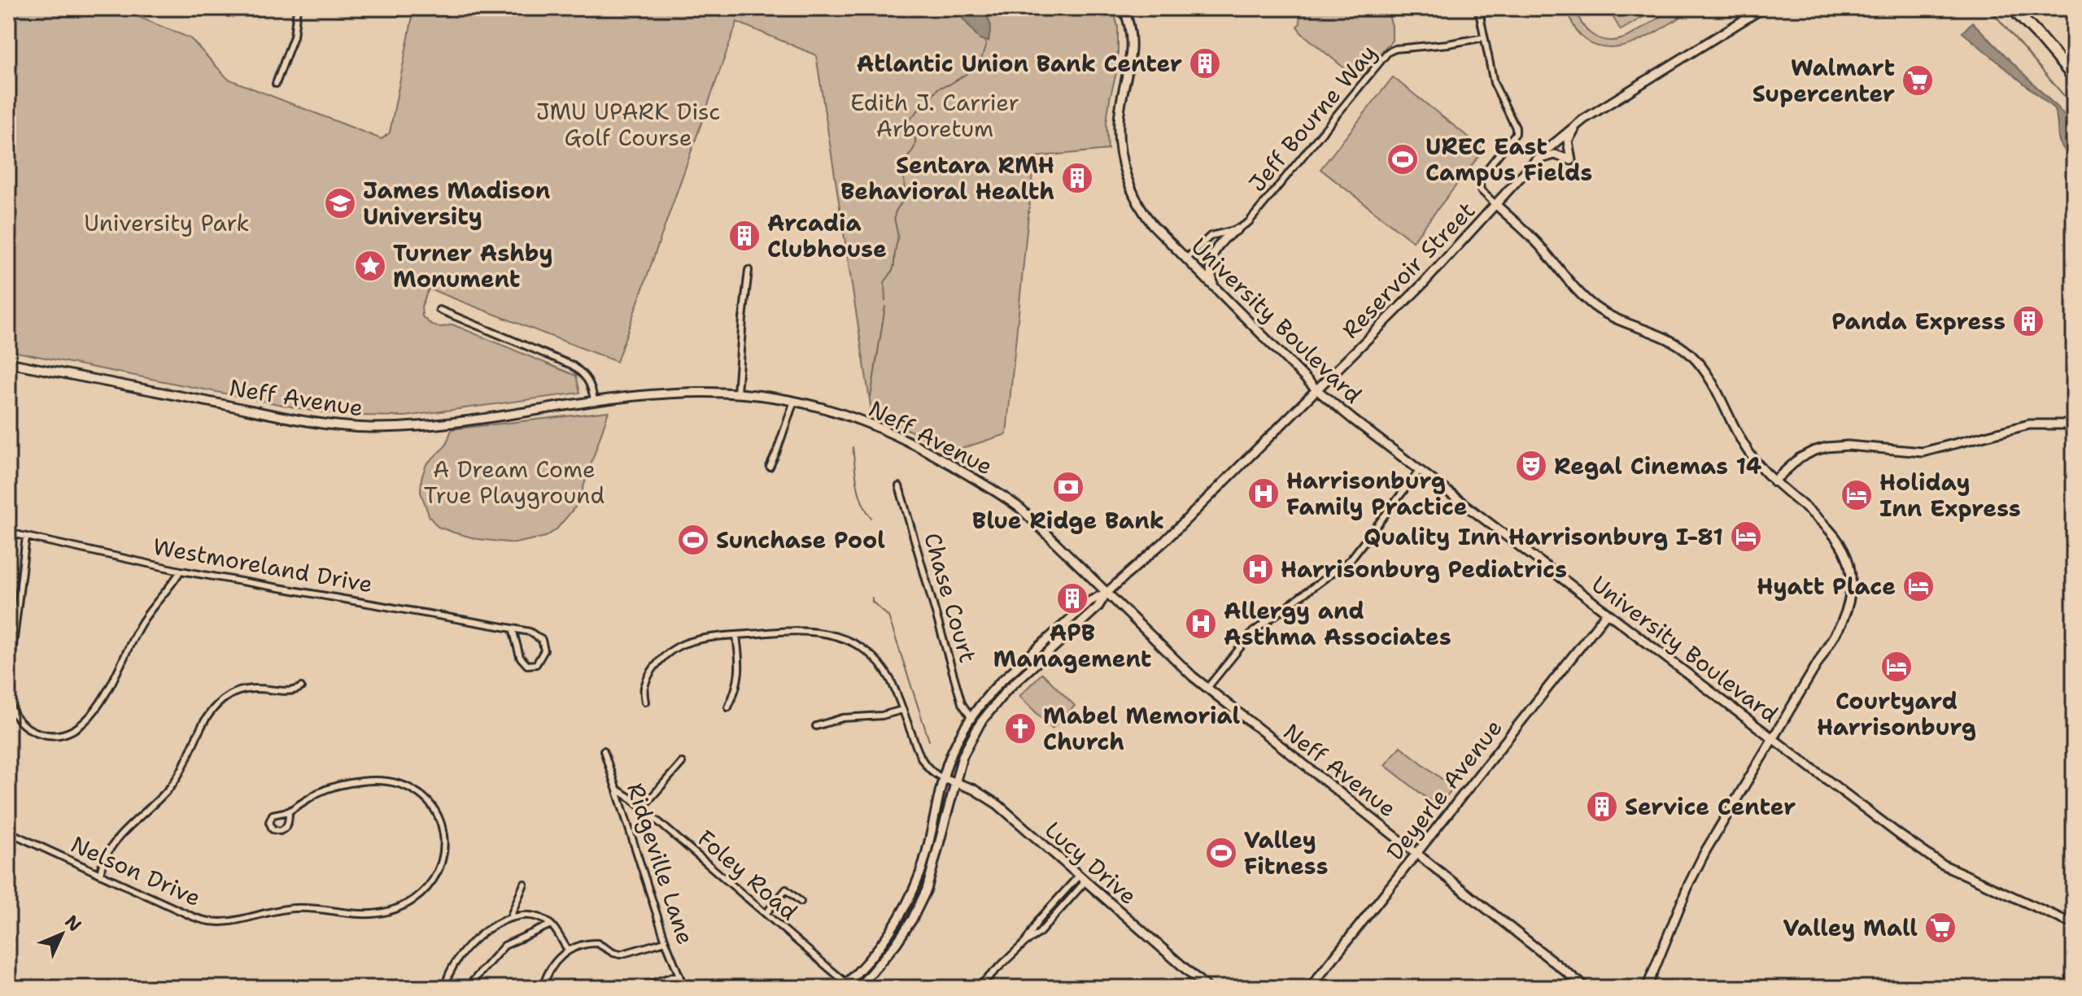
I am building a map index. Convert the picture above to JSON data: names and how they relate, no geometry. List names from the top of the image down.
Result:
{
  "streets": {
    "main road": [
      "Reservoir Street",
      "University Boulevard",
      "Neff Avenue",
      "Deyerle Avenue",
      "Lucy Drive"
    ],
    "street": [
      "Jeff Bourne Way",
      "Westmoreland Drive",
      "Chase Court",
      "Ridgeville Lane",
      "Nelson Drive",
      "Foley Road"
    ]
  },
  "crossings": [
    ["Jeff Bourne Way", "University Boulevard"],
    ["Reservoir Street", "University Boulevard"],
    ["Reservoir Street", "Neff Avenue"],
    ["Reservoir Street", "Chase Court"],
    ["Reservoir Street", "Lucy Drive"],
    ["Reservoir Street", "Foley Road"],
    ["University Boulevard", "Deyerle Avenue"],
    ["Neff Avenue", "Deyerle Avenue"],
    ["Ridgeville Lane", "Foley Road"]
  ],
  "parks": [
    "Edith J. Carrier Arboretum",
    "JMU UPARK Disc Golf Course",
    "University Park",
    "A Dream Come True Playground"
  ],
  "places": {
    "building": [
      "Atlantic Union Bank Center",
      "Sentara RMH Behavioral Health",
      "Arcadia Clubhouse",
      "Panda Express",
      "APB Management",
      "Service Center"
    ],
    "supermarket": ["Walmart Supercenter", "Valley Mall"],
    "sports": ["UREC East Campus Fields", "Sunchase Pool", "Valley Fitness"],
    "school or university": ["James Madison University"],
    "place": ["Turner Ashby Monument"],
    "theatre": ["Regal Cinemas 14"],
    "bank": ["Blue Ridge Bank"],
    "hospital": ["Harrisonburg Family Practice", "Harrisonburg Pediatrics", "Allergy and Asthma Associates"],
    "hotel": [
      "Holiday Inn Express",
      "Quality Inn Harrisonburg I-81",
      "Hyatt Place",
      "Courtyard Harrisonburg"
    ],
    "church": ["Mabel Memorial Church"]
  },
  "north": "top right"
}
